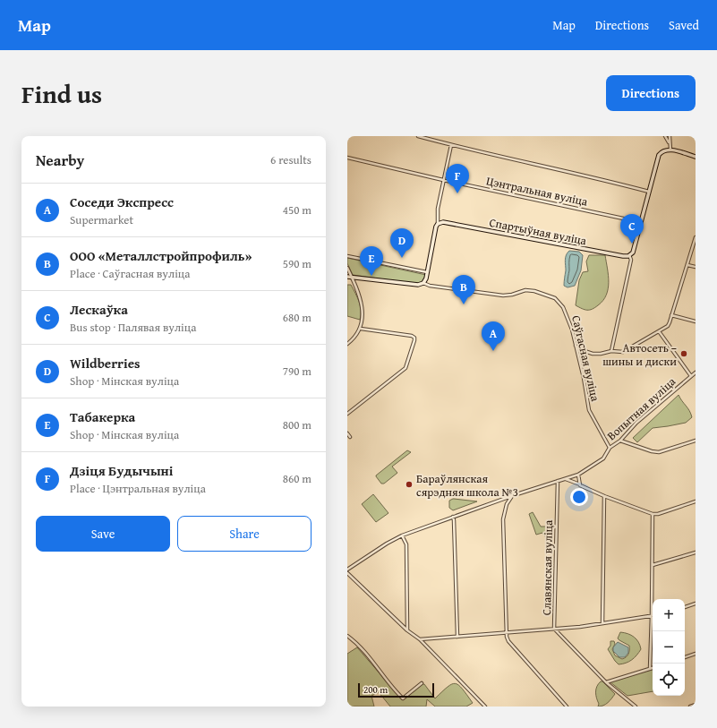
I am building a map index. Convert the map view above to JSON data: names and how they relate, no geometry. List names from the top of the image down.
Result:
{
  "streets": {
    "main road": ["Спартыўная вуліца"],
    "street": [
      "Цэнтральная вуліца",
      "Саўгасная вуліца",
      "Вопытная вуліца",
      "Славянская вуліца"
    ]
  },
  "crossings": [
    ["Саўгасная вуліца", "Вопытная вуліца"],
    ["Вопытная вуліца", "Славянская вуліца"]
  ],
  "places": ["Автосеть – шины и диски", "Бараўлянская сярэдняя школа №3"],
  "scale_bar": "200 m",
  "page": {
    "header": "Map",
    "nav": ["Map", "Directions", "Saved"],
    "title": "Find us",
    "buttons": [
      "Directions",
      ["Save", "Share"]
    ],
    "heading": ["Nearby", "6 results"],
    "pins": [
      "F",
      "C",
      "D",
      "E",
      "B",
      "A"
    ],
    "list": [
      {
        "mark": "A",
        "name": "Соседи Экспресс",
        "note": "Supermarket",
        "value": "450 m"
      },
      {
        "mark": "B",
        "name": "ООО «Металлстройпрофиль»",
        "note": "Place · Саўгасная вуліца",
        "value": "590 m"
      },
      {
        "mark": "C",
        "name": "Лескаўка",
        "note": "Bus stop · Палявая вуліца",
        "value": "680 m"
      },
      {
        "mark": "D",
        "name": "Wildberries",
        "note": "Shop · Мінская вуліца",
        "value": "790 m"
      },
      {
        "mark": "E",
        "name": "Табакерка",
        "note": "Shop · Мінская вуліца",
        "value": "800 m"
      },
      {
        "mark": "F",
        "name": "Дзіця Будычыні",
        "note": "Place · Цэнтральная вуліца",
        "value": "860 m"
      }
    ],
    "map_buttons": ["+", "−"],
    "scale": "200 m"
  }
}
